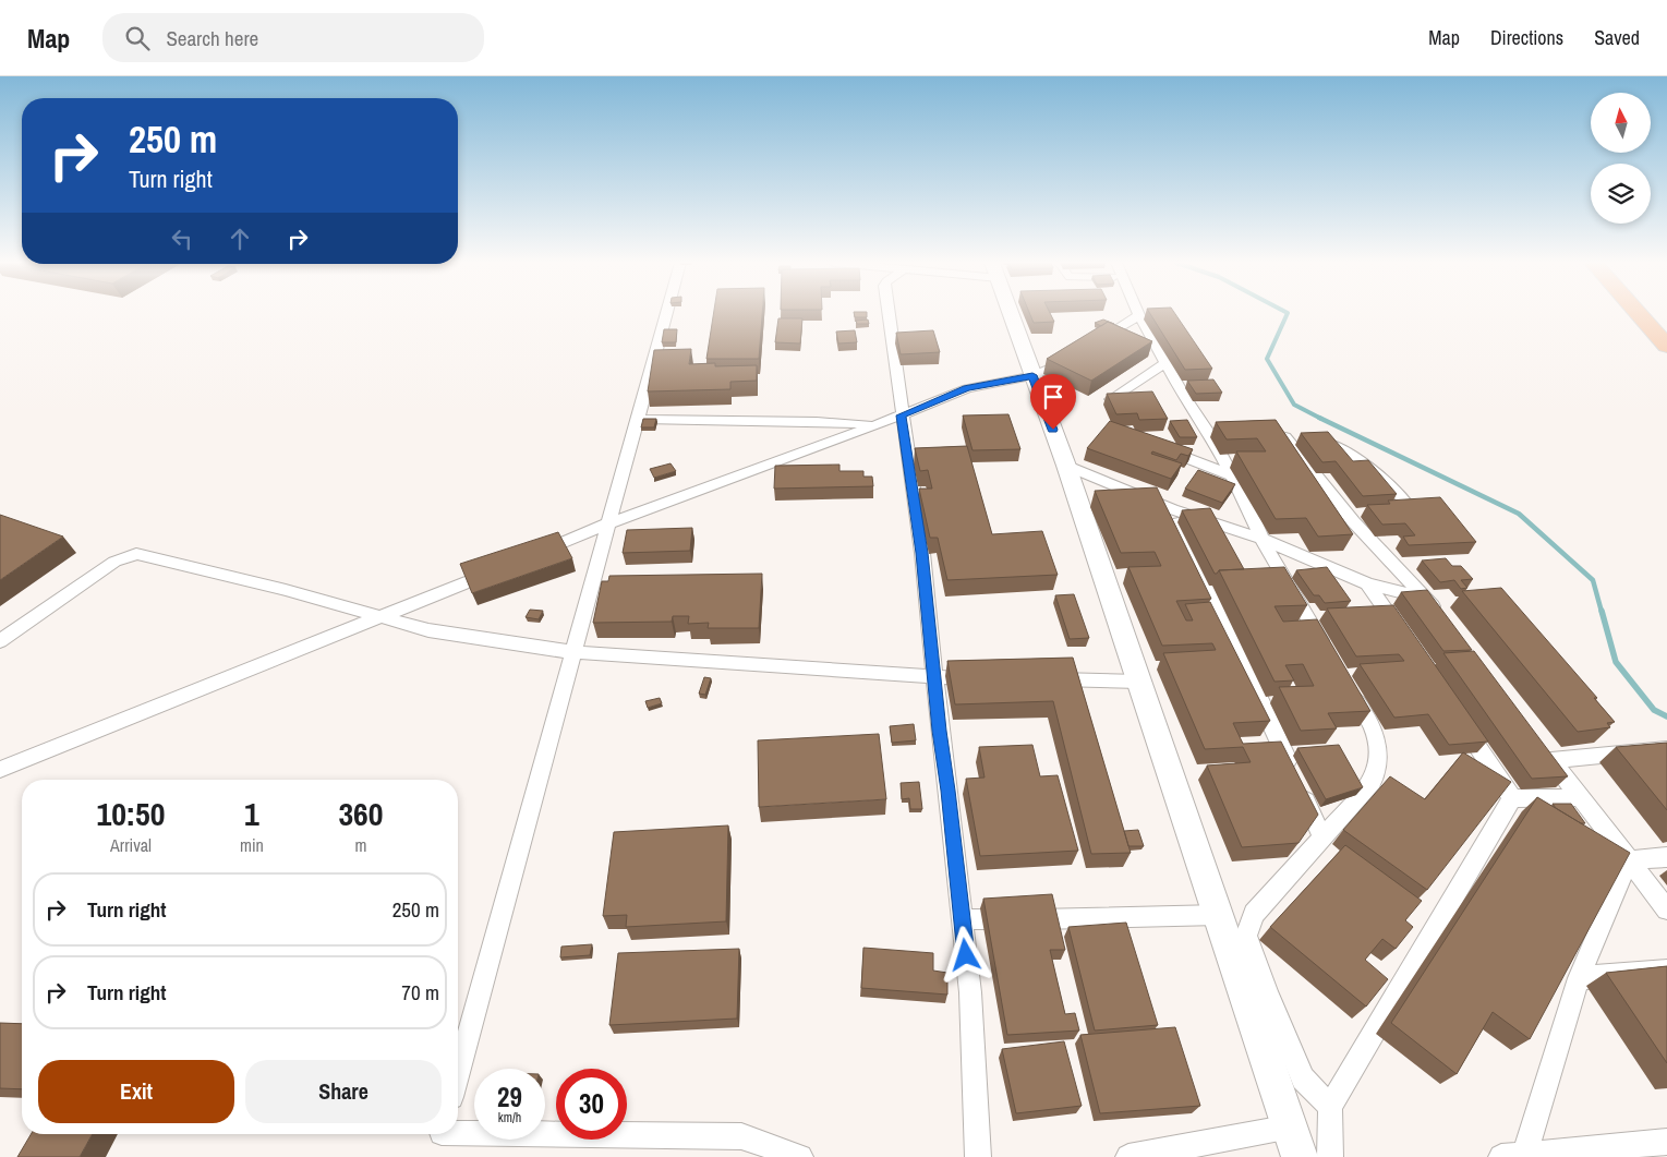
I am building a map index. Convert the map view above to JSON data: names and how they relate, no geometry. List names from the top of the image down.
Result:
{
  "north": "top",
  "page": {
    "header": "Map",
    "search": "Search here",
    "nav": ["Map", "Directions", "Saved"],
    "turn": ["250 m", "Turn right"],
    "eta": [
      "10:50",
      "Arrival",
      "1",
      "min",
      "360",
      "m"
    ],
    "list": [
      {
        "name": "Turn right",
        "value": "250 m"
      },
      {
        "name": "Turn right",
        "value": "70 m"
      }
    ],
    "buttons": ["Exit", "Share"],
    "speed": "29 km/h",
    "limit": "30"
  }
}
